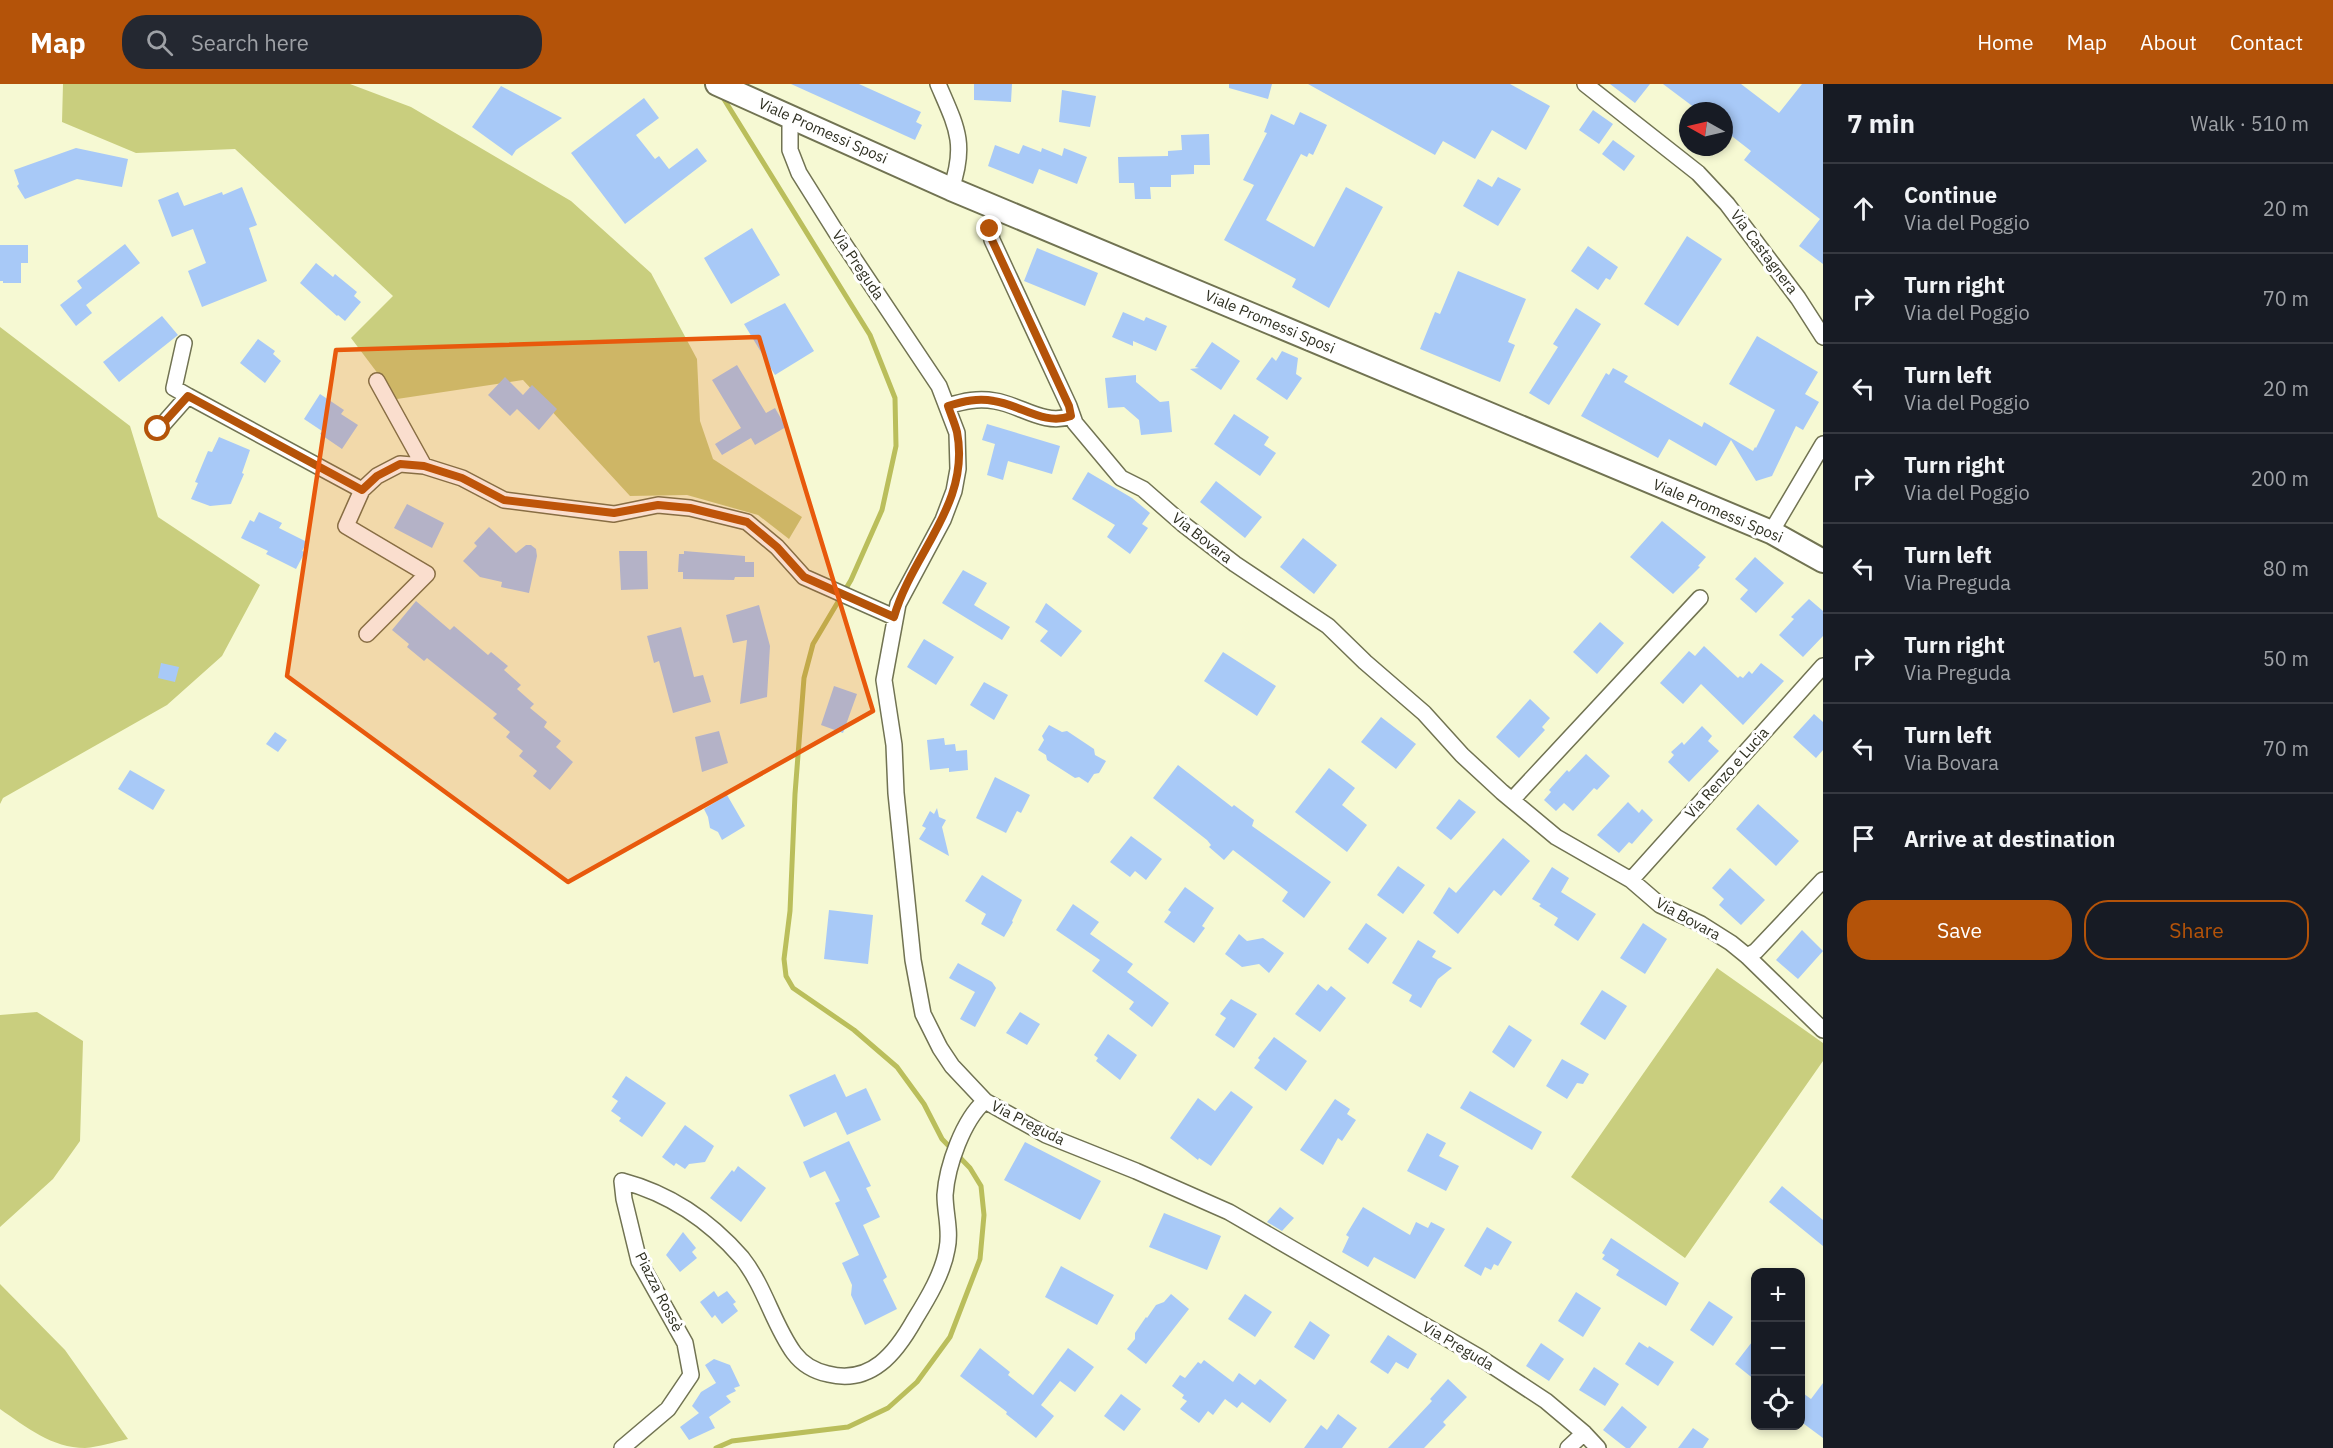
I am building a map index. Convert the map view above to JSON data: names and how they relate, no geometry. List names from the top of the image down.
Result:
{
  "streets": {
    "main road": ["Viale Promessi Sposi"],
    "street": [
      "Via Castagnera",
      "Via Preguda",
      "Via Bovara",
      "Via Renzo e Lucia",
      "Piazza Rossè"
    ]
  },
  "crossings": [
    ["Viale Promessi Sposi", "Via Preguda"],
    ["Viale Promessi Sposi", "Via Bovara"],
    ["Via Preguda", "Piazza Rossè"],
    ["Via Bovara", "Via Renzo e Lucia"]
  ],
  "north": "left",
  "page": {
    "header": "Map",
    "search": "Search here",
    "nav": [
      "Home",
      "Map",
      "About",
      "Contact"
    ],
    "heading": ["7 min", "Walk · 510 m"],
    "list": [
      ["Continue", "Via del Poggio", "20 m"],
      ["Turn right", "Via del Poggio", "70 m"],
      ["Turn left", "Via del Poggio", "20 m"],
      ["Turn right", "Via del Poggio", "200 m"],
      ["Turn left", "Via Preguda", "80 m"],
      ["Turn right", "Via Preguda", "50 m"],
      ["Turn left", "Via Bovara", "70 m"],
      "Arrive at destination"
    ],
    "buttons": ["Save", "Share"],
    "map_buttons": ["+", "−"]
  }
}
